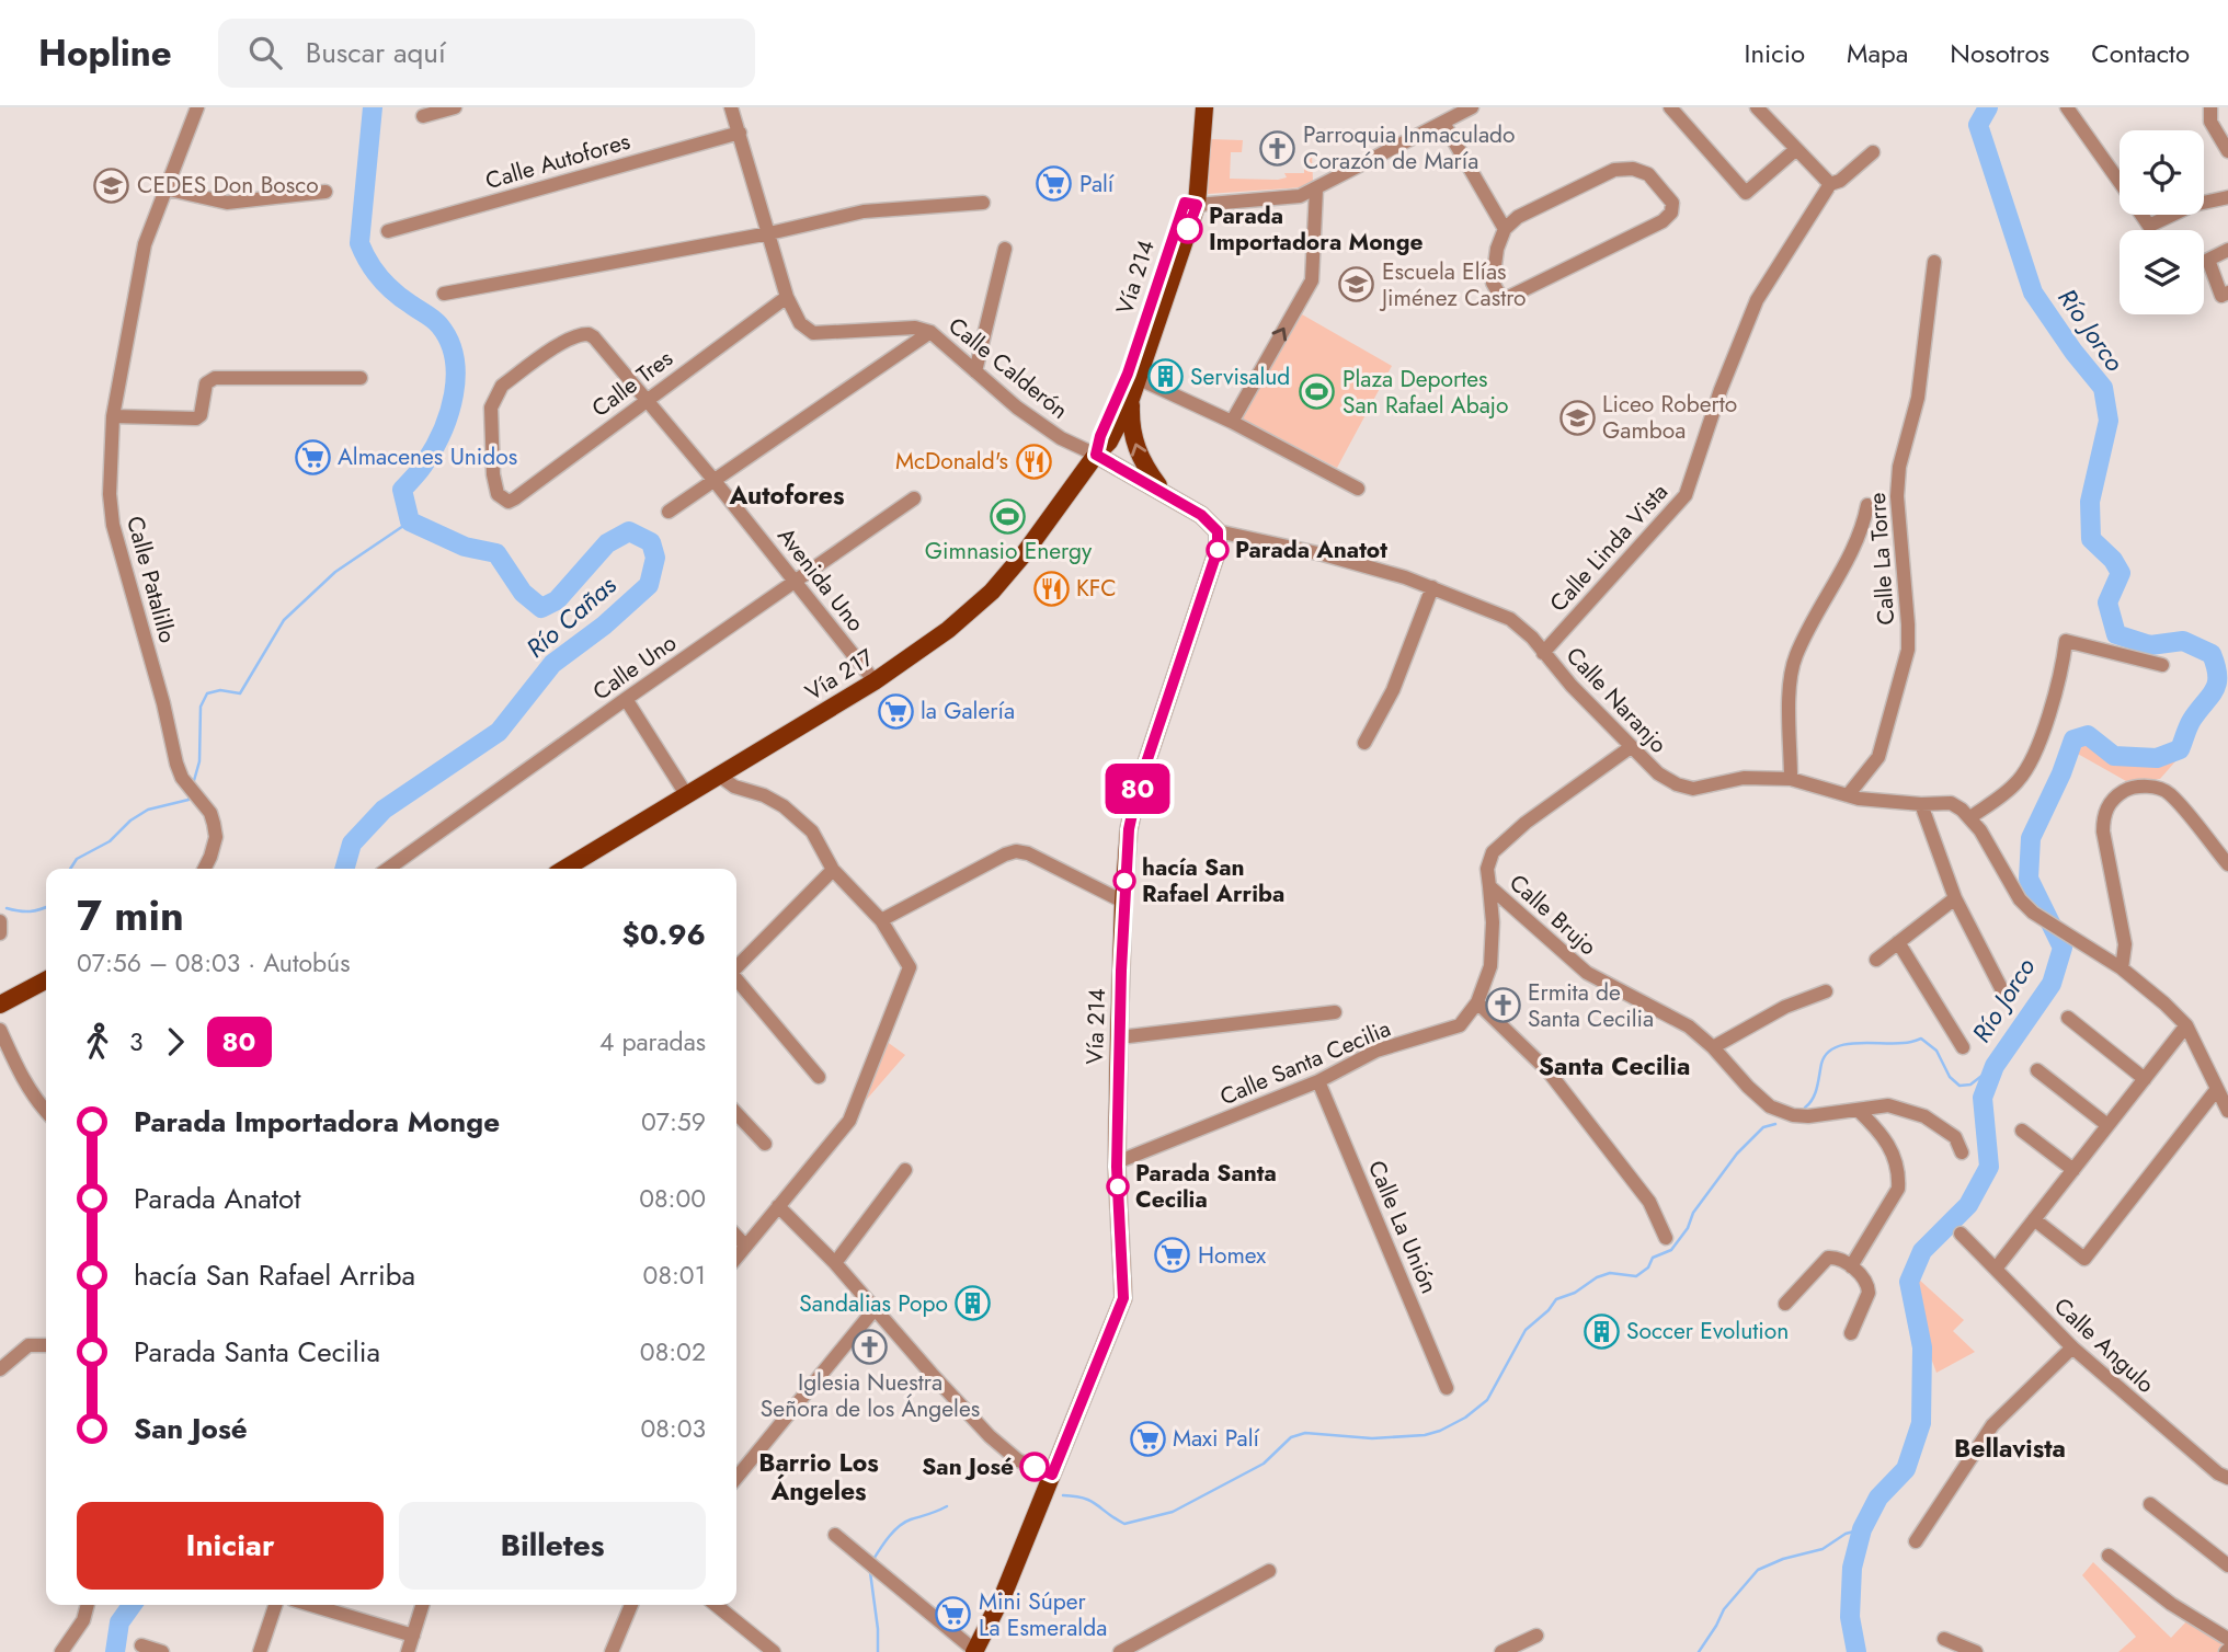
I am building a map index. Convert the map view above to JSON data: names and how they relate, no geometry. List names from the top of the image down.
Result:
{
  "streets": {
    "main road": ["Vía 214", "Vía 217"],
    "street": [
      "Calle Autofores",
      "Calle Calderón",
      "Calle Tres",
      "Calle Linda Vista",
      "Calle La Torre",
      "Calle Patalillo",
      "Avenida Uno",
      "Calle Uno",
      "Calle Naranjo",
      "Calle Brujo",
      "Calle Santa Cecilia",
      "Calle La Unión",
      "Calle Angulo"
    ]
  },
  "crossings": [
    ["Calle Autofores", "Calle Calderón"],
    ["Vía 214", "Calle Calderón"],
    ["Vía 214", "Vía 217"],
    ["Vía 214", "Calle Naranjo"],
    ["Vía 214", "Calle Santa Cecilia"],
    ["Calle Calderón", "Calle Tres"],
    ["Calle Calderón", "Vía 217"],
    ["Calle Tres", "Avenida Uno"],
    ["Calle Linda Vista", "Calle Naranjo"],
    ["Calle La Torre", "Calle Naranjo"],
    ["Avenida Uno", "Calle Uno"],
    ["Avenida Uno", "Vía 217"],
    ["Calle Naranjo", "Calle Brujo"],
    ["Calle Brujo", "Calle Santa Cecilia"],
    ["Calle Santa Cecilia", "Calle La Unión"]
  ],
  "districts": [
    "Autofores",
    "Santa Cecilia",
    "Bellavista",
    "Barrio Los Ángeles"
  ],
  "water": ["Río Jorco", "Río Cañas"],
  "places": {
    "church": ["Parroquia Inmaculado Corazón de María", "Ermita de Santa Cecilia", "Iglesia Nuestra Señora de los Ángeles"],
    "supermarket": [
      "Palí",
      "Almacenes Unidos",
      "la Galería",
      "Homex",
      "Maxi Palí",
      "Mini Súper La Esmeralda"
    ],
    "school or university": ["CEDES Don Bosco", "Escuela Elías Jiménez Castro", "Liceo Roberto Gamboa"],
    "other": [
      "Parada Importadora Monge",
      "Parada Anatot",
      "hacía San Rafael Arriba",
      "Parada Santa Cecilia",
      "San José"
    ],
    "building": ["Servisalud", "Sandalias Popo", "Soccer Evolution"],
    "sports": ["Plaza Deportes San Rafael Abajo", "Gimnasio Energy"],
    "restaurant": ["McDonald's", "KFC"]
  },
  "lines": ["bus line 80"],
  "page": {
    "header": "Hopline",
    "search": "Buscar aquí",
    "nav": [
      "Inicio",
      "Mapa",
      "Nosotros",
      "Contacto"
    ],
    "on_map": "80",
    "heading": ["7 min", "07:56 – 08:03 · Autobús", "$0.96"],
    "legs": ["3", "80", "4 paradas"],
    "list": [
      {
        "name": "Parada Importadora Monge",
        "value": "07:59"
      },
      {
        "name": "Parada Anatot",
        "value": "08:00"
      },
      {
        "name": "hacía San Rafael Arriba",
        "value": "08:01"
      },
      {
        "name": "Parada Santa Cecilia",
        "value": "08:02"
      },
      {
        "name": "San José",
        "value": "08:03"
      }
    ],
    "buttons": ["Iniciar", "Billetes"]
  }
}
